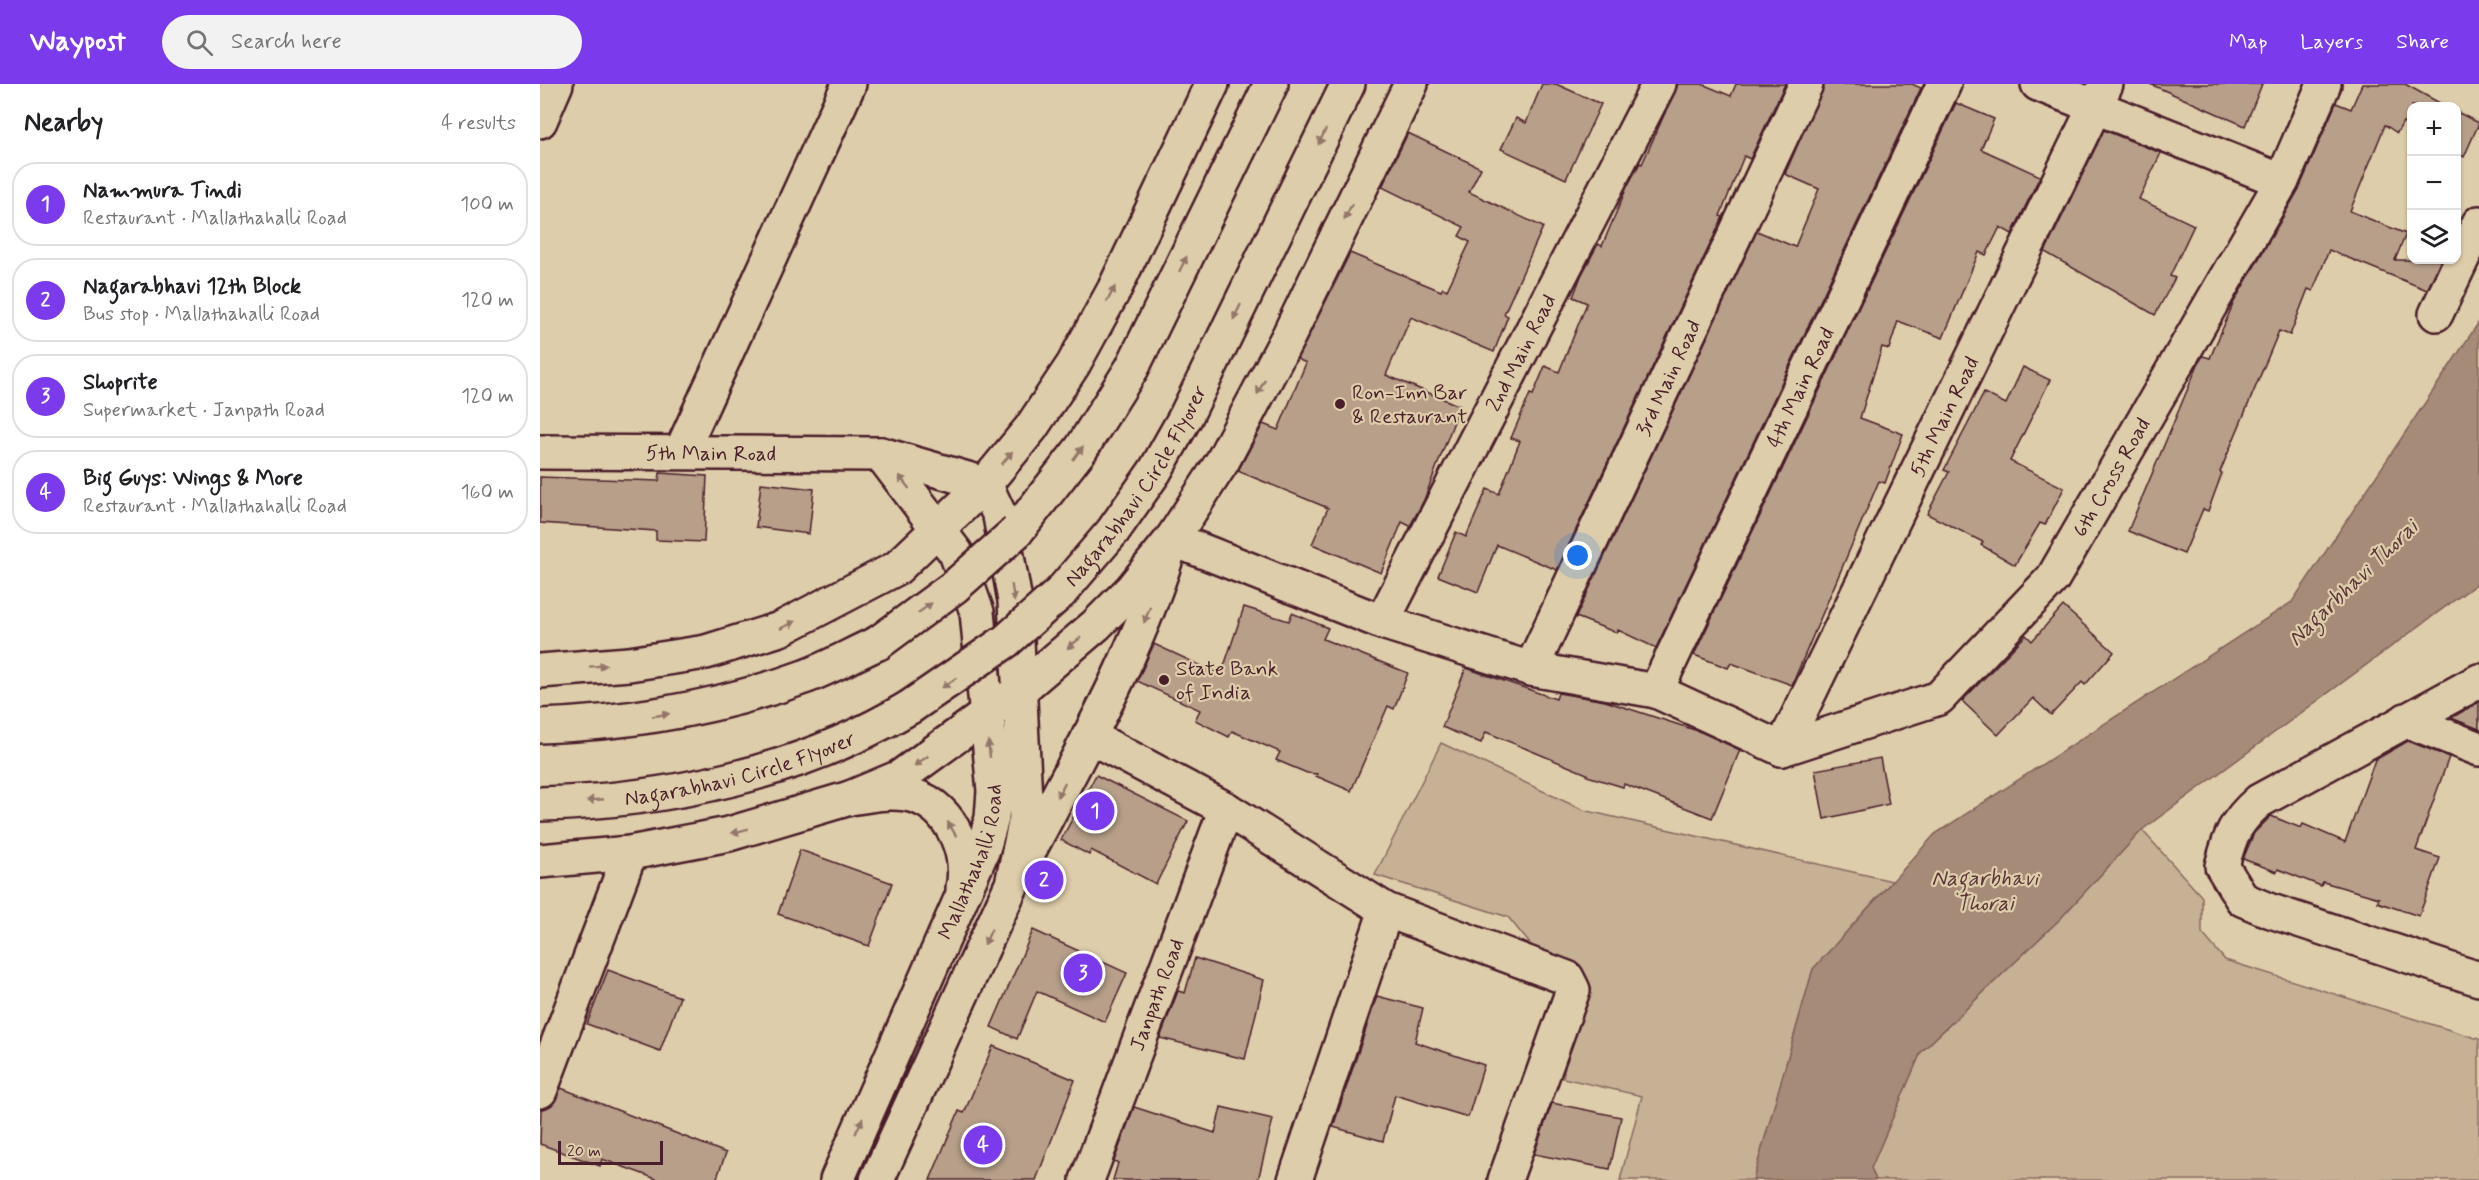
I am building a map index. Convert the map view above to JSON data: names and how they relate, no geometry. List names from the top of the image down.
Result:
{
  "streets": {
    "main road": [
      "2nd Main Road",
      "3rd Main Road",
      "4th Main Road",
      "5th Main Road",
      "6th Cross Road",
      "Nagarabhavi Circle Flyover",
      "Mallathahalli Road",
      "Janpath Road"
    ]
  },
  "crossings": [
    ["5th Main Road", "6th Cross Road"],
    ["5th Main Road", "Mallathahalli Road"]
  ],
  "water": ["Nagarbhavi Thorai"],
  "places": ["Ron-Inn Bar & Restaurant", "State Bank of India"],
  "scale_bar": "20 m",
  "page": {
    "header": "Waypost",
    "search": "Search here",
    "nav": ["Map", "Layers", "Share"],
    "heading": ["Nearby", "4 results"],
    "map_buttons": ["+", "−"],
    "list": [
      {
        "mark": "1",
        "name": "Nammura Tindi",
        "note": "Restaurant · Mallathahalli Road",
        "value": "100 m"
      },
      {
        "mark": "2",
        "name": "Nagarabhavi 12th Block",
        "note": "Bus stop · Mallathahalli Road",
        "value": "120 m"
      },
      {
        "mark": "3",
        "name": "Shoprite",
        "note": "Supermarket · Janpath Road",
        "value": "120 m"
      },
      {
        "mark": "4",
        "name": "Big Guys: Wings & More",
        "note": "Restaurant · Mallathahalli Road",
        "value": "160 m"
      }
    ],
    "pins": [
      "1",
      "2",
      "3",
      "4"
    ],
    "scale": "20 m"
  }
}
